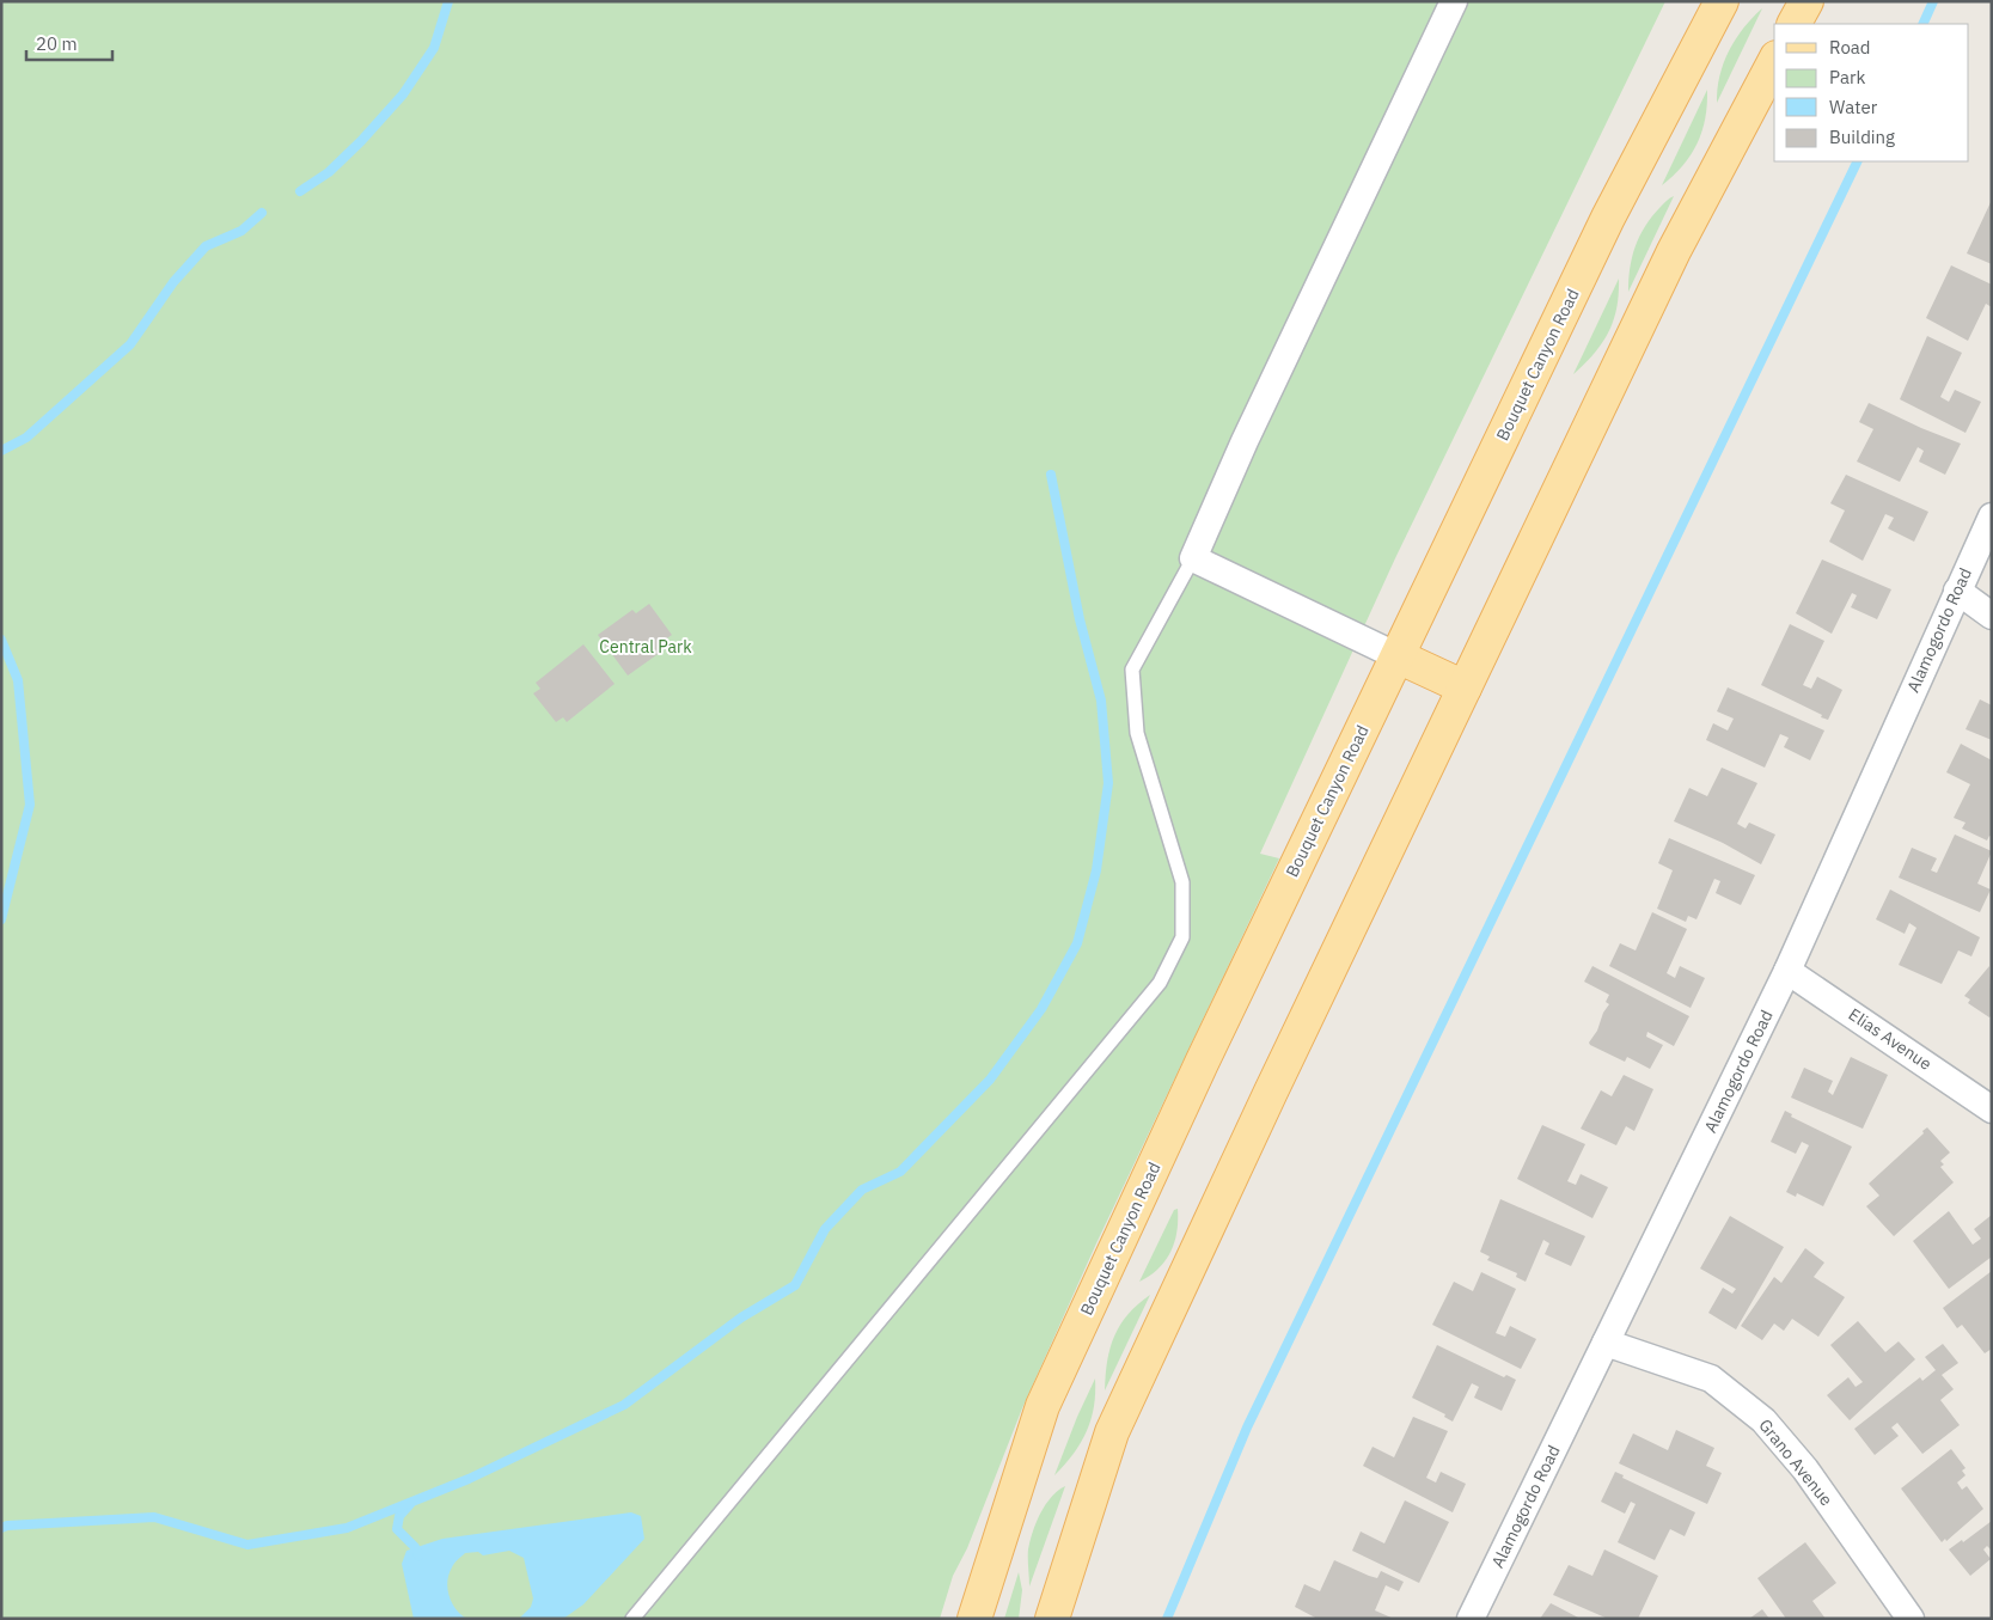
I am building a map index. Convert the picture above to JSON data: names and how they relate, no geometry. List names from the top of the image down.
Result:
{
  "streets": {
    "main road": ["Bouquet Canyon Road"],
    "street": ["Alamogordo Road", "Elias Avenue", "Grano Avenue"]
  },
  "crossings": [
    ["Alamogordo Road", "Elias Avenue"],
    ["Alamogordo Road", "Grano Avenue"]
  ],
  "parks": ["Central Park"],
  "legend": [
    "Road",
    "Park",
    "Water",
    "Building"
  ],
  "scale_bar": "20 m"
}
